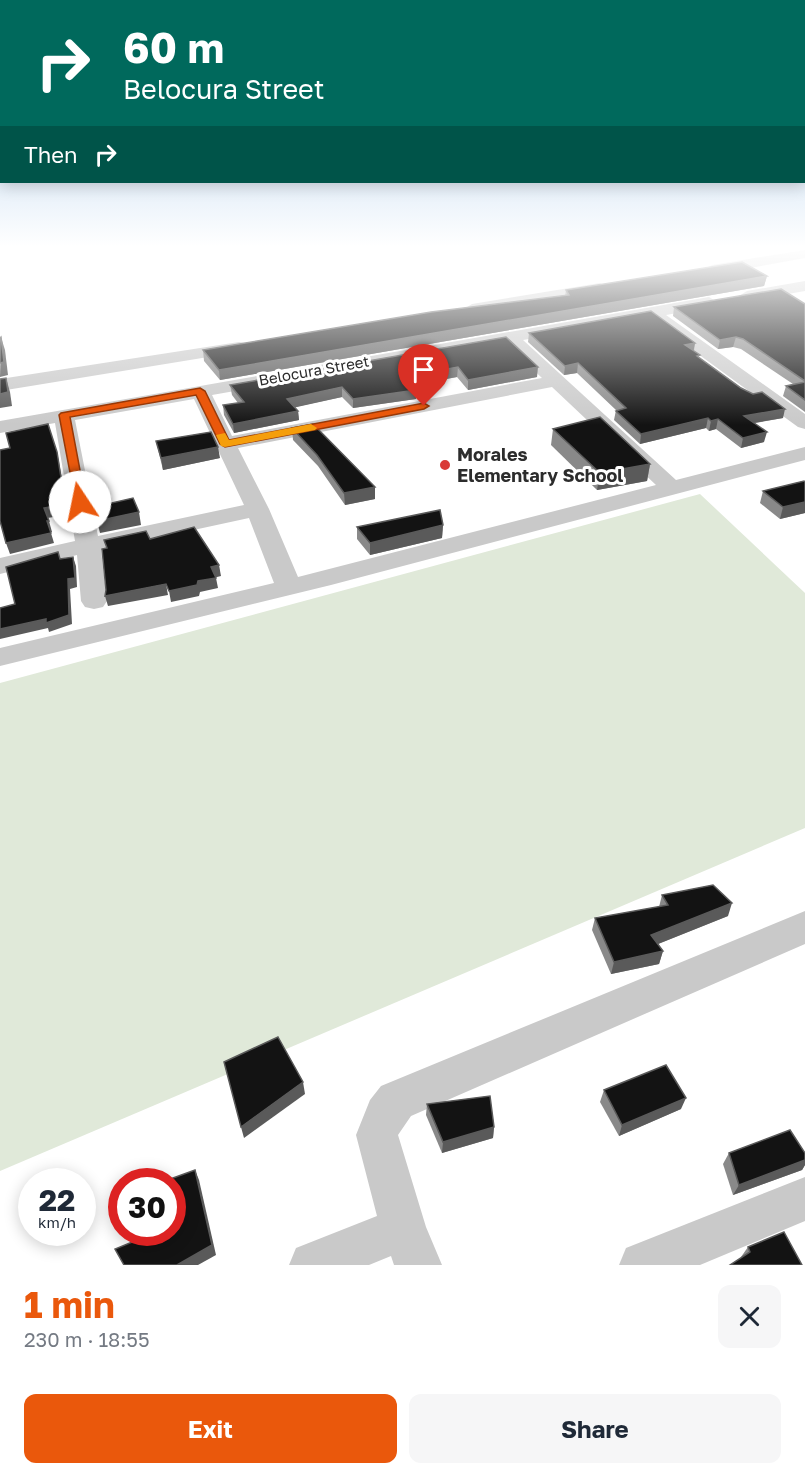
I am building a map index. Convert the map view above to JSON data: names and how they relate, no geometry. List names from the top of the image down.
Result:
{
  "streets": {
    "street": ["Belocura Street"]
  },
  "places": ["Morales Elementary School"],
  "page": {
    "turn": ["60 m", "Belocura Street"],
    "then": "Then",
    "speed": "22 km/h",
    "limit": "30",
    "heading": ["1 min", "230 m · 18:55"],
    "buttons": ["Exit", "Share"]
  }
}
